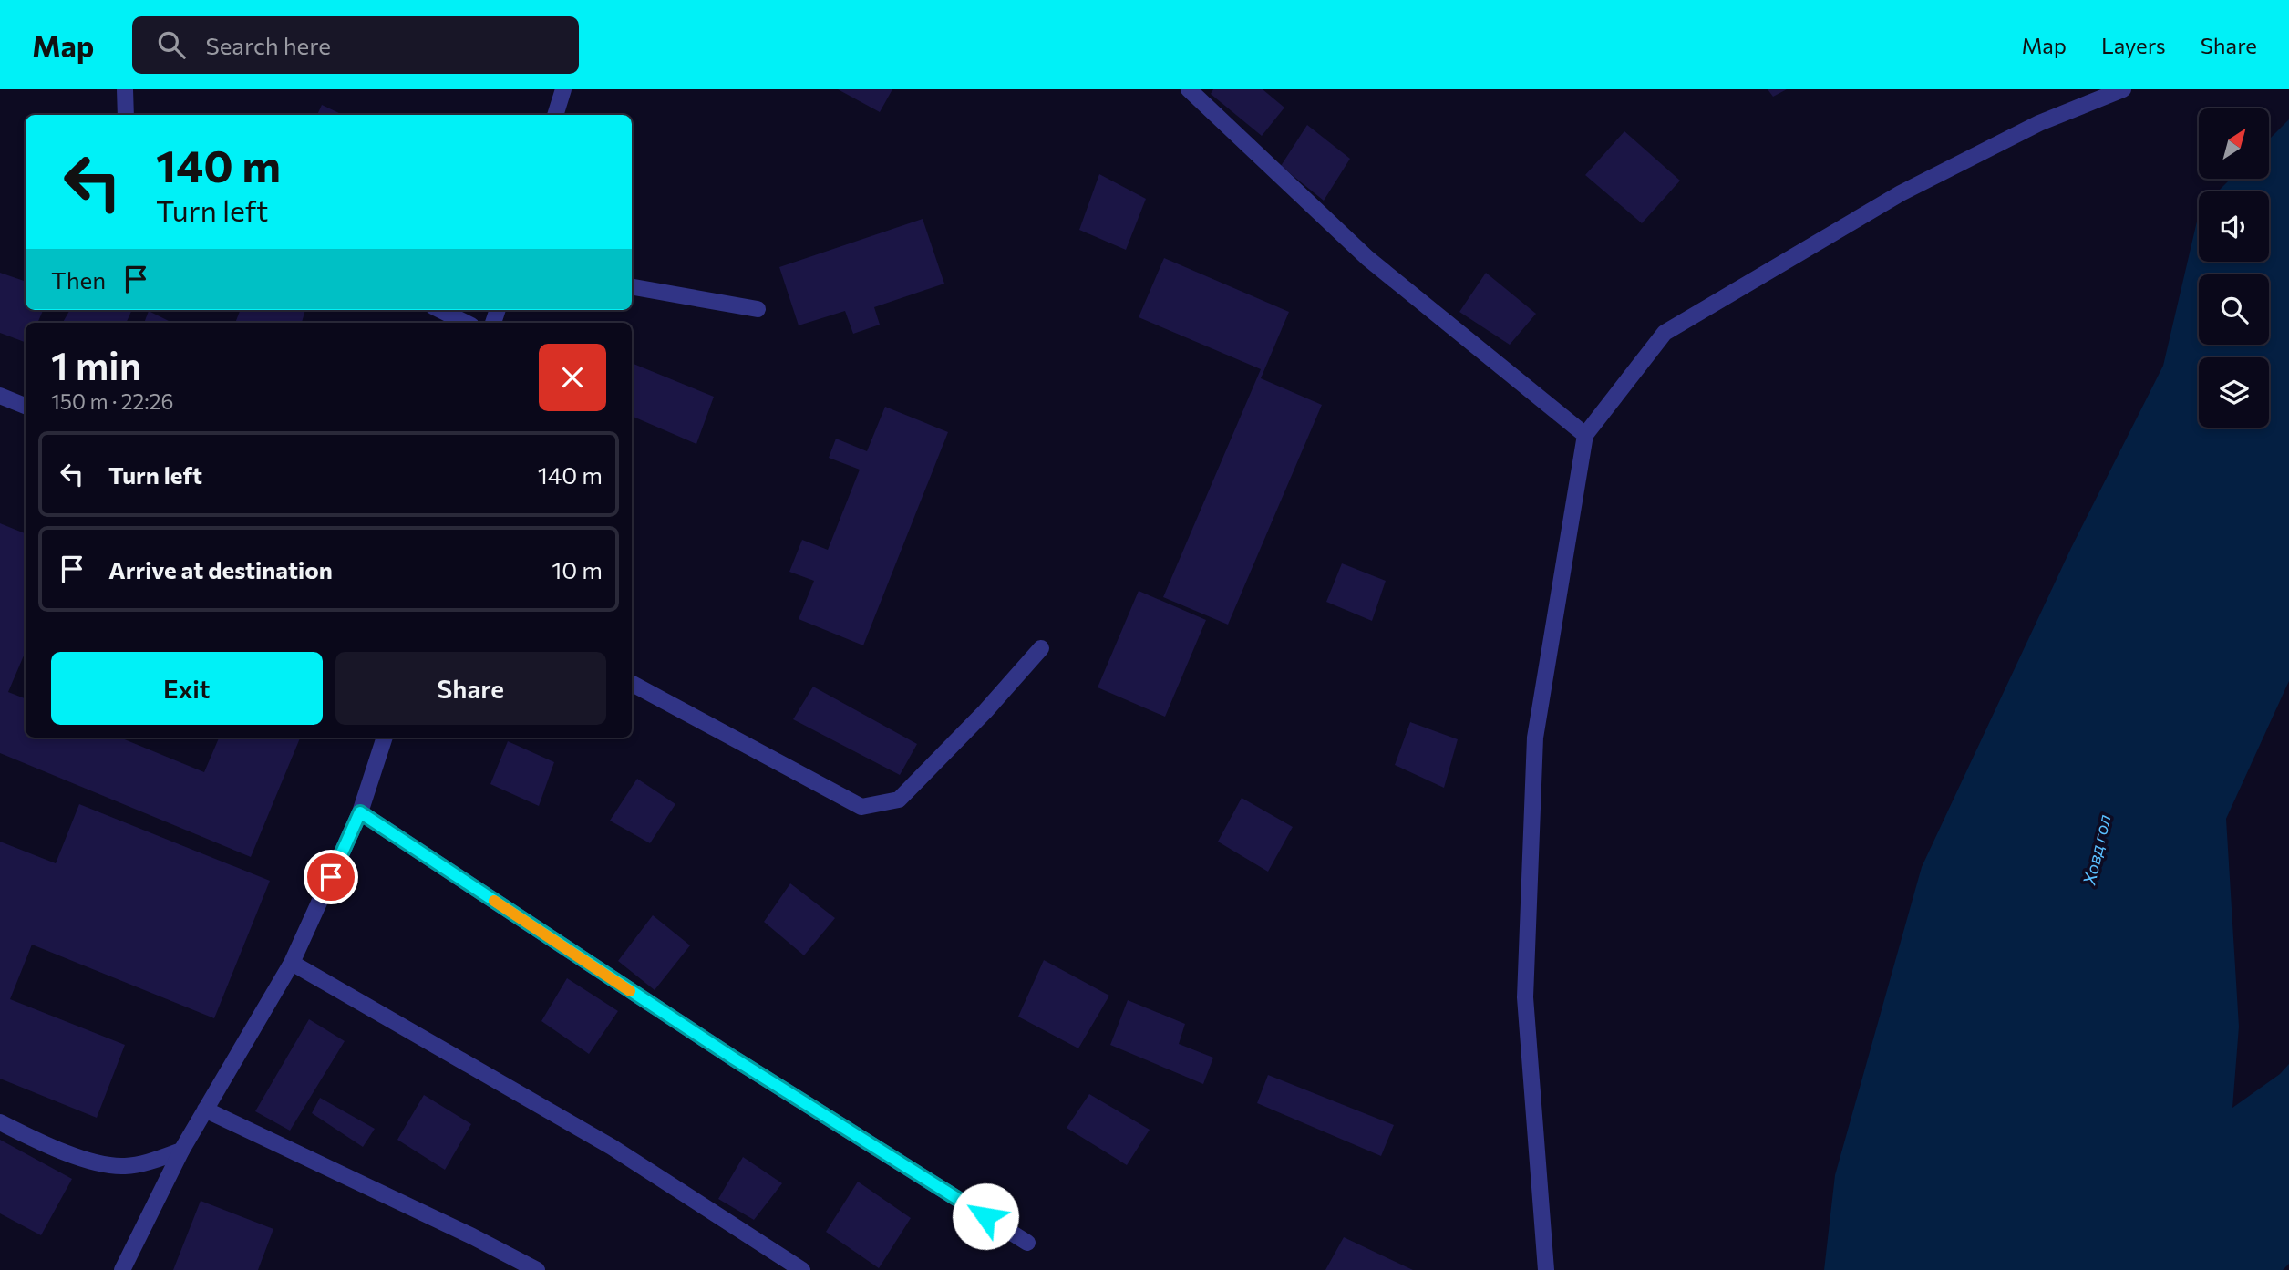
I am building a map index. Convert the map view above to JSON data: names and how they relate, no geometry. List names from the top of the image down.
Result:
{
  "water": ["Ховд гол"],
  "north": "top right",
  "page": {
    "header": "Map",
    "search": "Search here",
    "nav": ["Map", "Layers", "Share"],
    "turn": ["140 m", "Turn left"],
    "then": "Then",
    "heading": ["1 min", "150 m · 22:26"],
    "list": [
      {
        "name": "Turn left",
        "value": "140 m"
      },
      {
        "name": "Arrive at destination",
        "value": "10 m"
      }
    ],
    "buttons": ["Exit", "Share"]
  }
}
